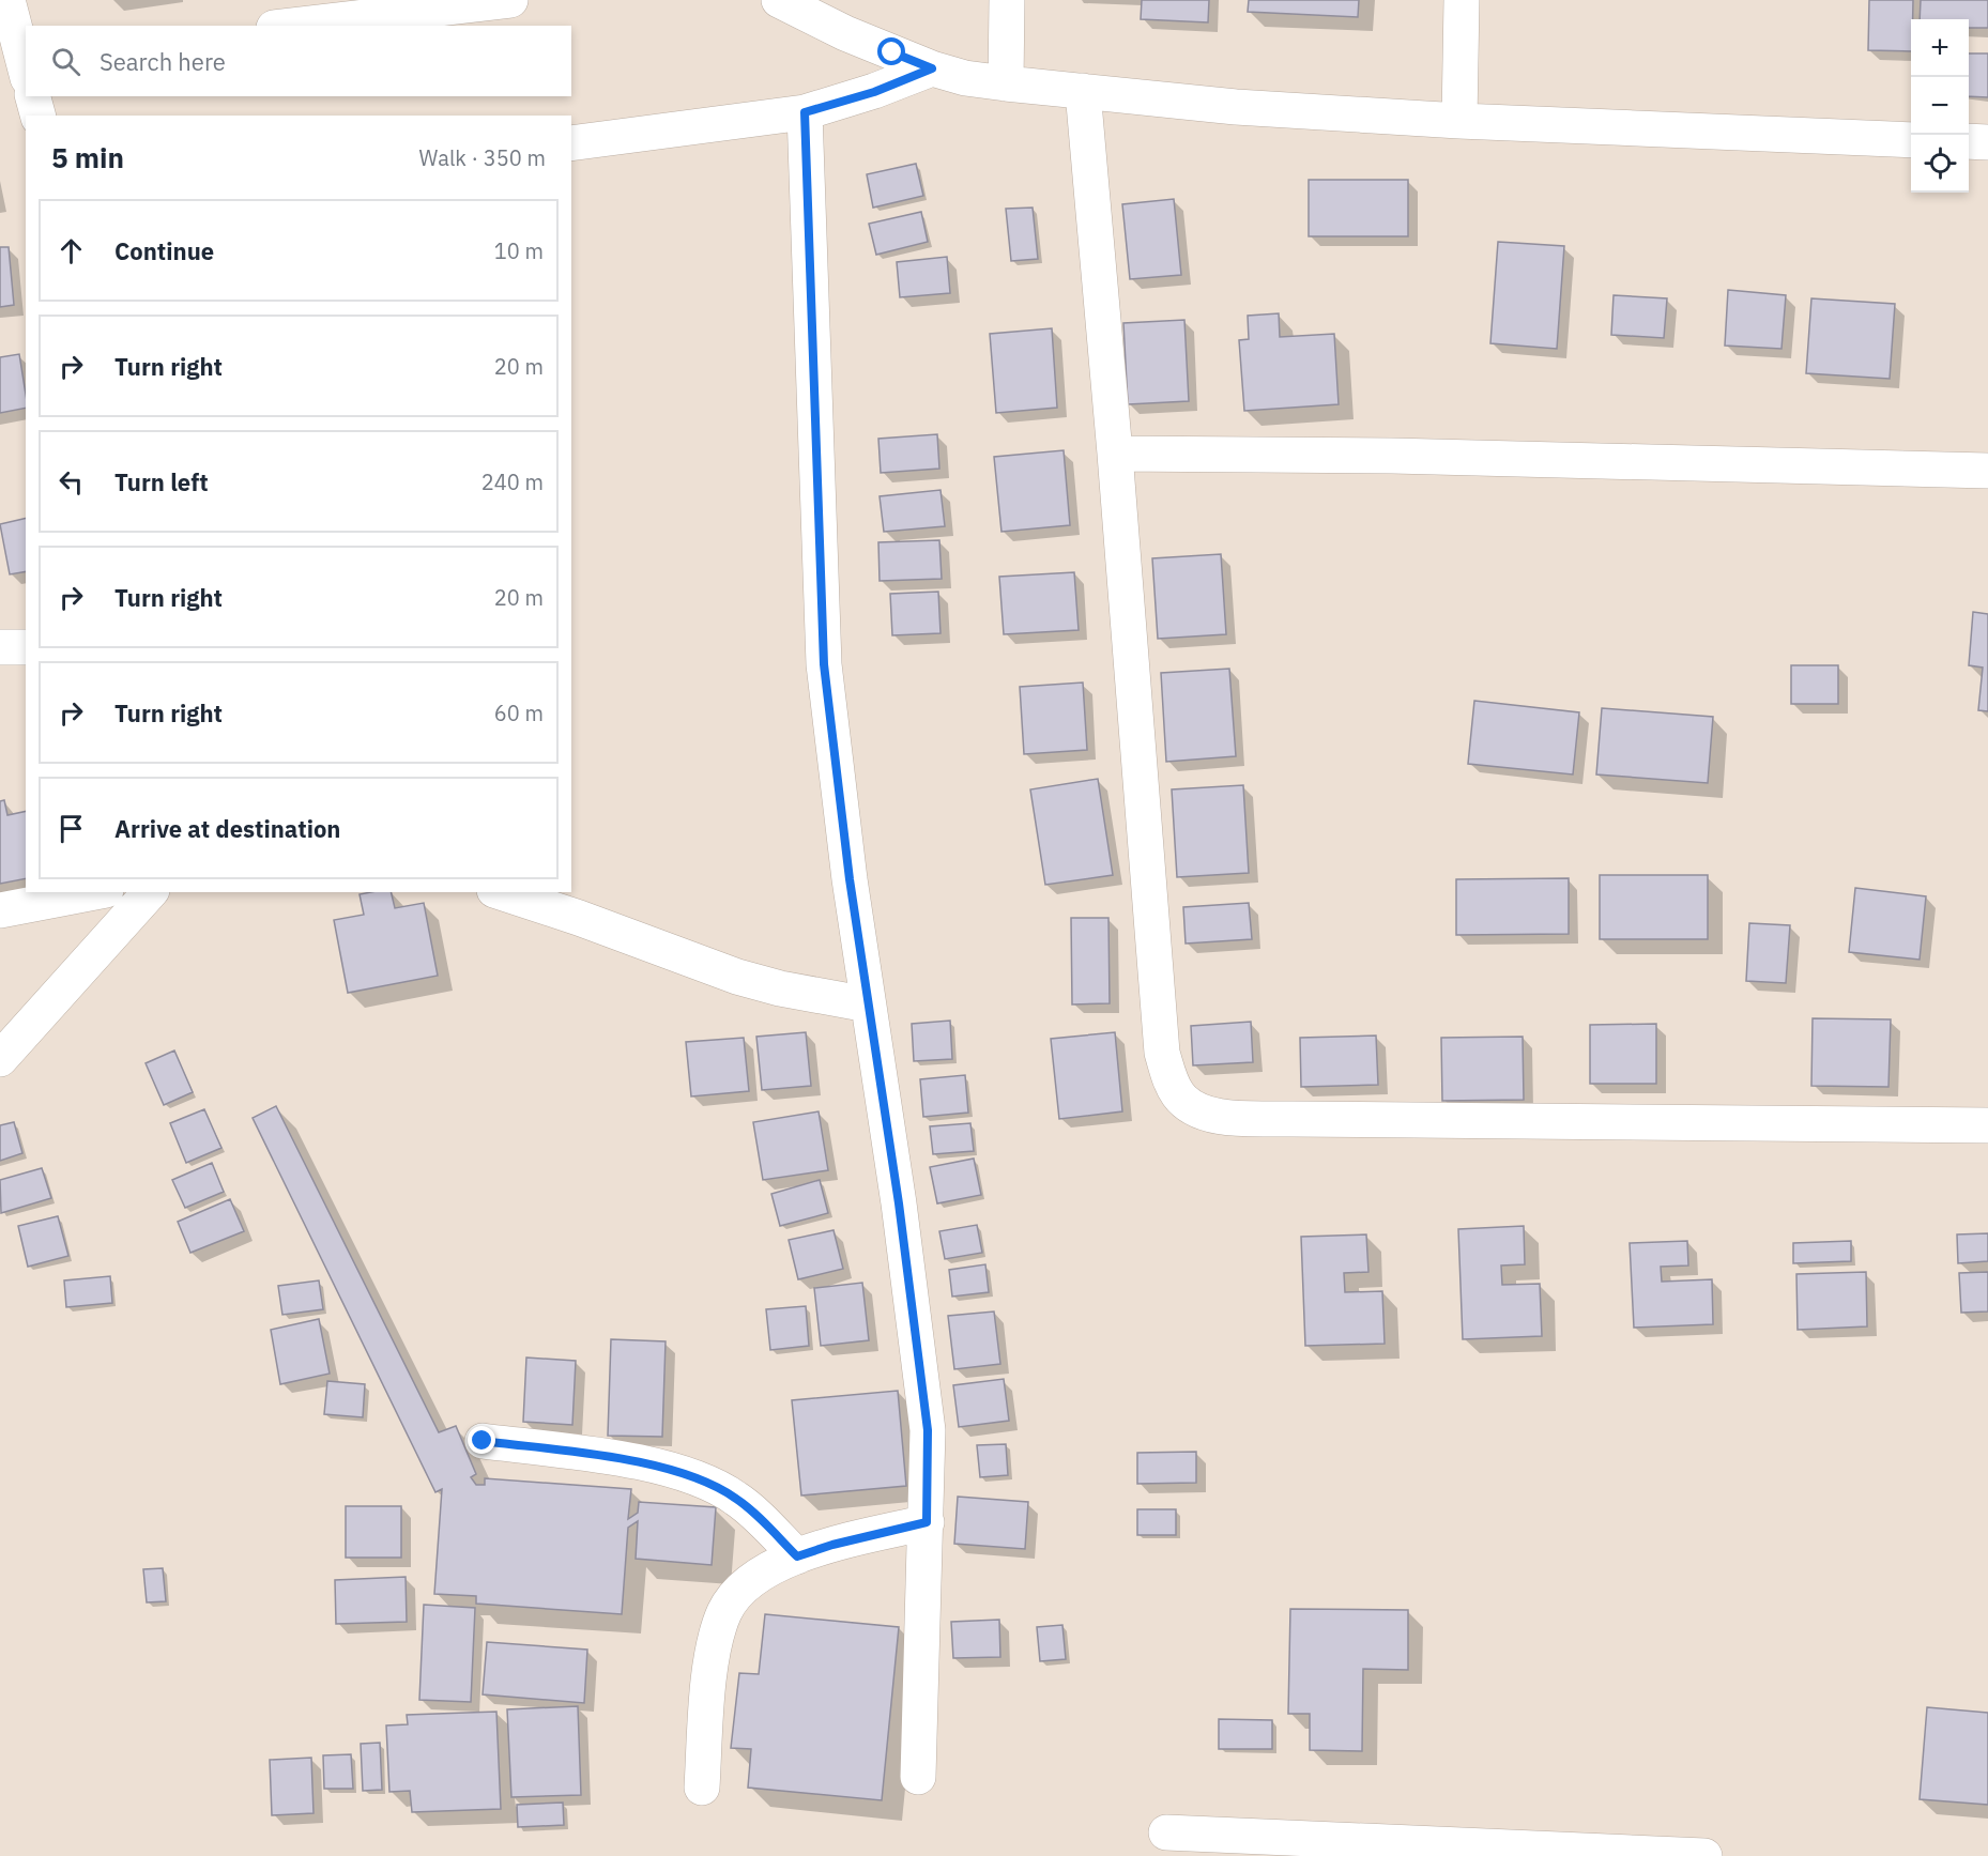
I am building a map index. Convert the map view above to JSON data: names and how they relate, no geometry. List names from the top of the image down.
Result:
{
  "page": {
    "map_buttons": ["+", "−"],
    "search": "Search here",
    "heading": ["5 min", "Walk · 350 m"],
    "list": [
      ["Continue", "10 m"],
      ["Turn right", "20 m"],
      ["Turn left", "240 m"],
      ["Turn right", "20 m"],
      ["Turn right", "60 m"],
      "Arrive at destination"
    ]
  }
}
